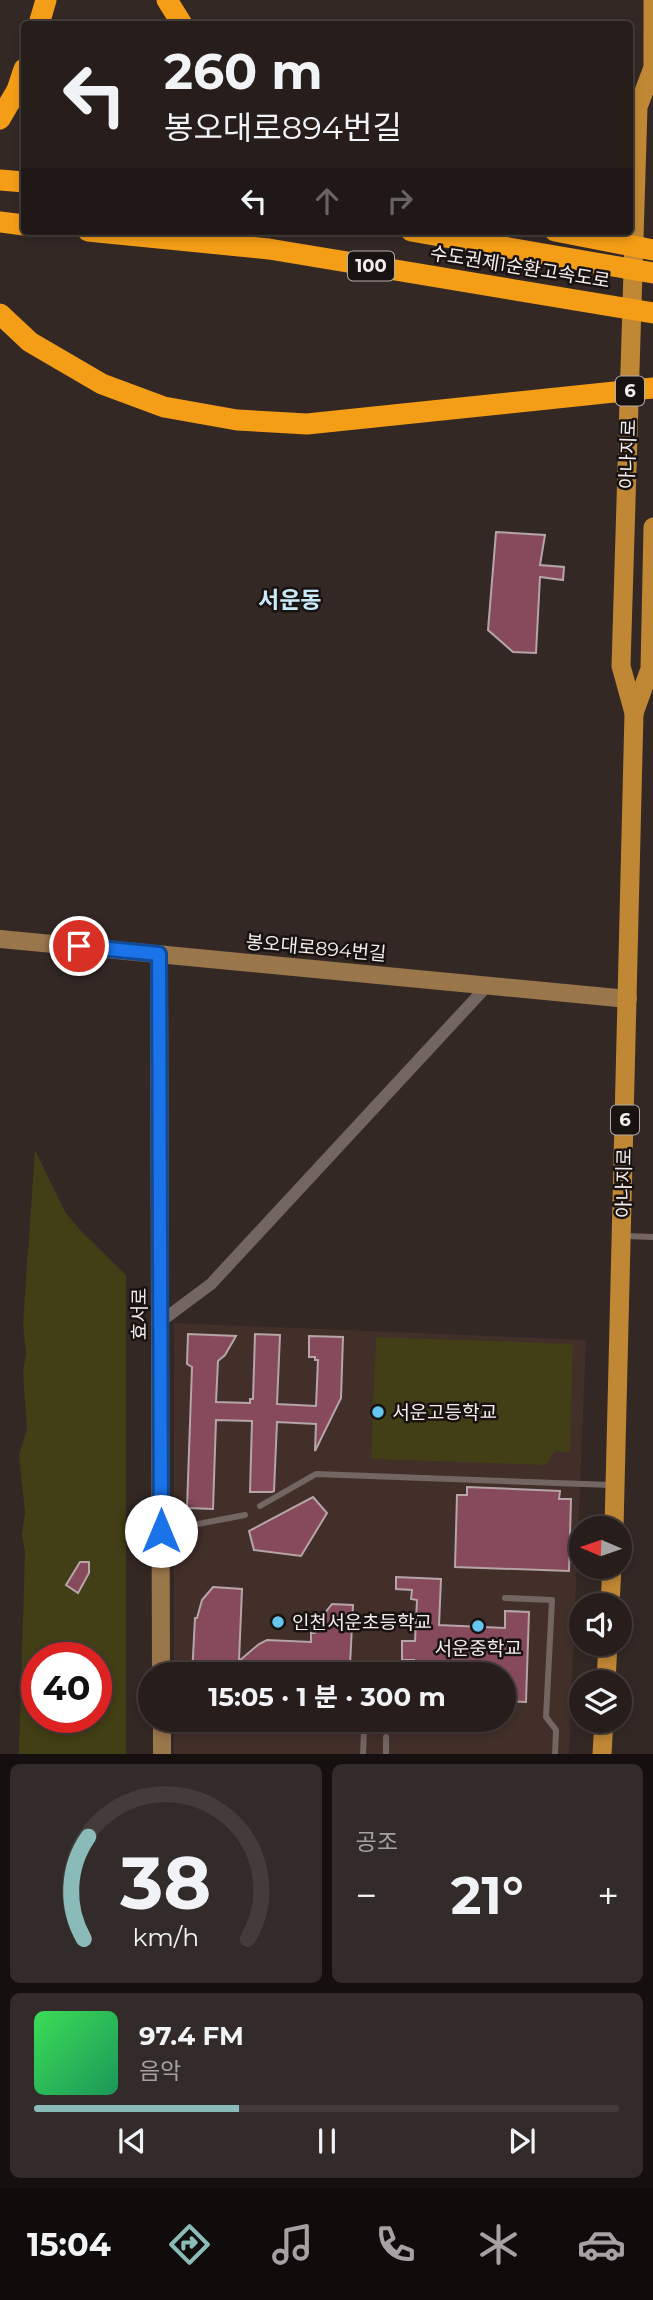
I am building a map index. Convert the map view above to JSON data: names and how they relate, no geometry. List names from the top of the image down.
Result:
{
  "streets": {
    "highway": ["100", "수도권제1순환고속도로"],
    "main road": ["6", "아나지로"],
    "street": ["봉오대로894번길", "효서로"]
  },
  "crossings": [
    ["아나지로", "봉오대로894번길"],
    ["봉오대로894번길", "효서로"]
  ],
  "districts": ["서운동"],
  "places": ["서운고등학교", "인천서운초등학교", "서운중학교"],
  "north": "left",
  "page": {
    "turn": ["260 m", "봉오대로894번길"],
    "limit": "40",
    "trip": "15:05 · 1 분 · 300 m",
    "tile": "공조",
    "heat": ["−", "21°", "+"],
    "song": ["97.4 FM", "음악"],
    "tabs": "15:04",
    "gauge": ["38", "km/h"]
  }
}
